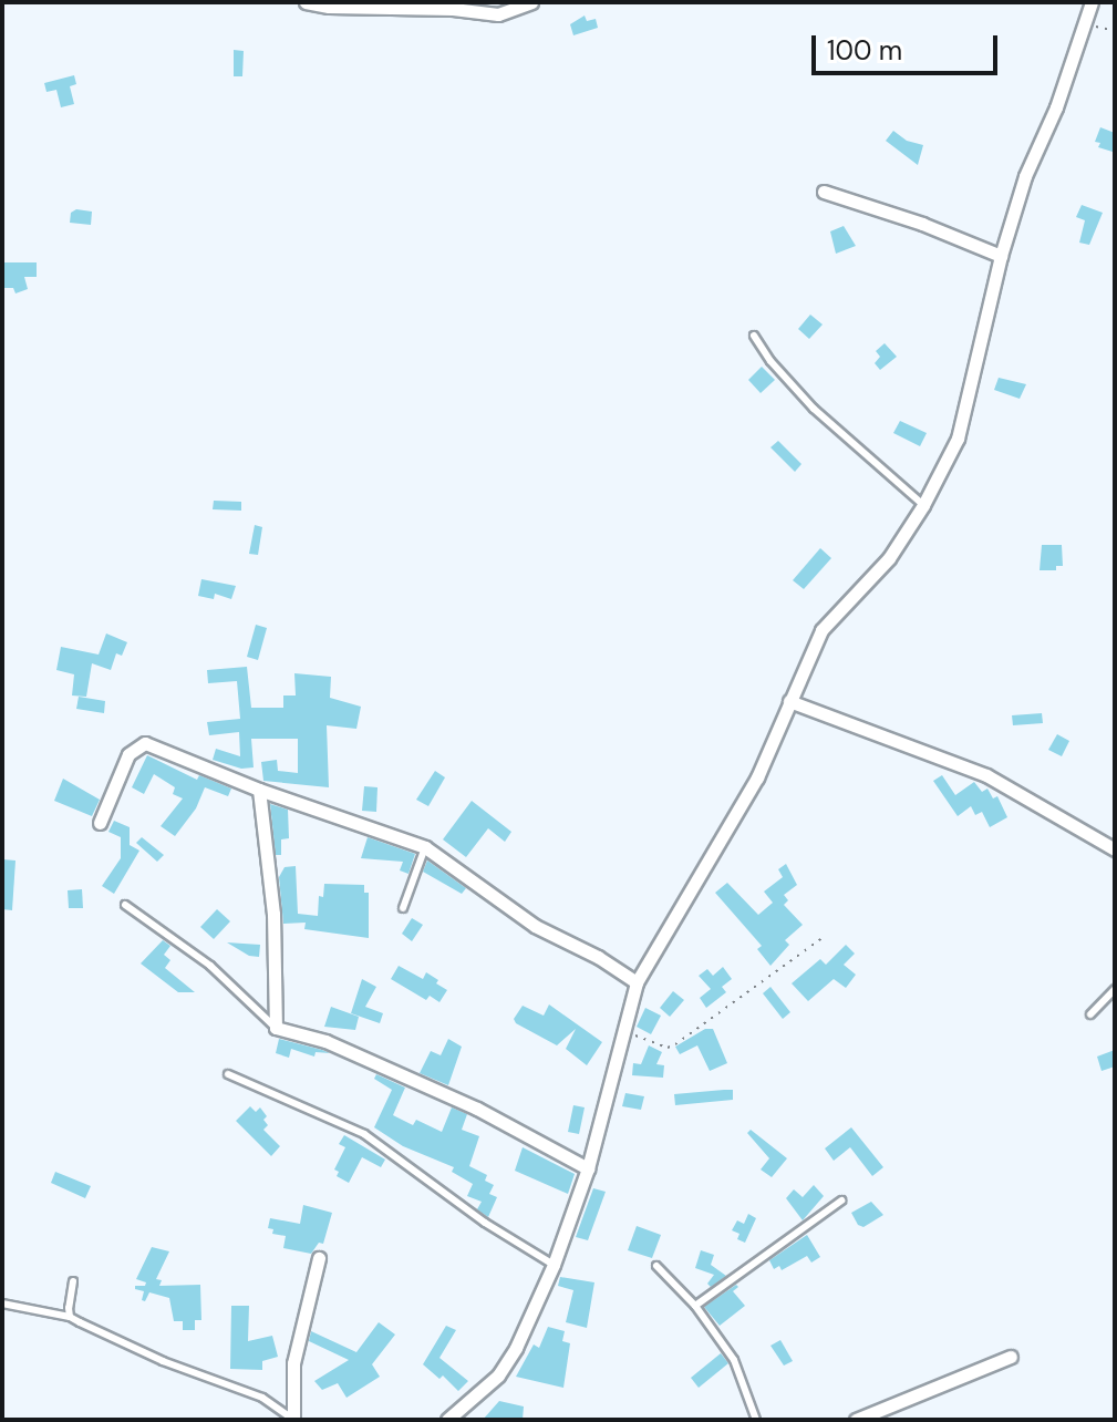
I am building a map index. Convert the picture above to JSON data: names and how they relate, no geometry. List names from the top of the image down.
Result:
{
  "scale_bar": "100 m"
}
